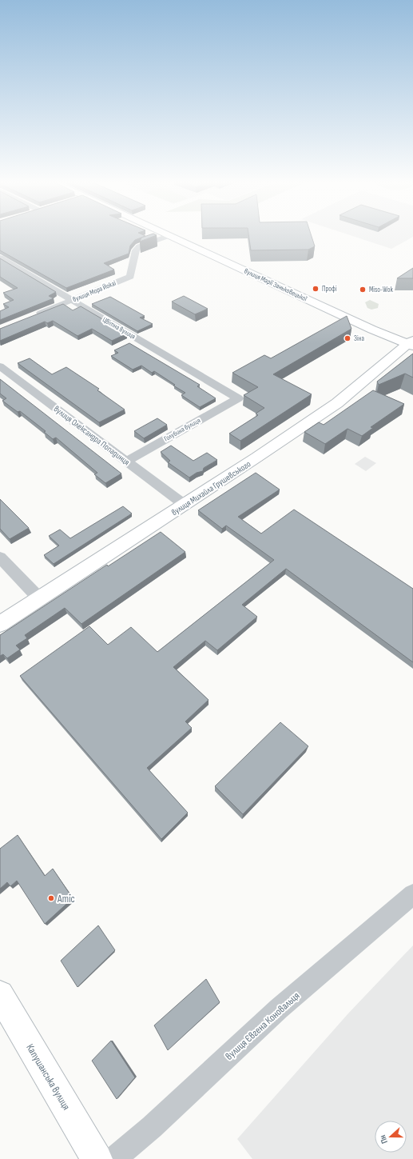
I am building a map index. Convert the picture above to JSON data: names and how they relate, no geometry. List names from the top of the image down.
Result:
{
  "streets": {
    "street": [
      "вулиця Марії Заньковецької",
      "вулиця Мора Йокаі",
      "Цвітна вулиця",
      "Голубина вулиця",
      "вулиця Олександра Попадинця",
      "вулиця Михайла Грушевського",
      "вулиця Євгена Коновальця",
      "Капушанська вулиця"
    ]
  },
  "crossings": [
    ["вулиця Марії Заньковецької", "вулиця Мора Йокаі"],
    ["вулиця Марії Заньковецької", "вулиця Михайла Грушевського"],
    ["вулиця Мора Йокаі", "Цвітна вулиця"],
    ["Цвітна вулиця", "Голубина вулиця"],
    ["Голубина вулиця", "вулиця Олександра Попадинця"],
    ["вулиця Олександра Попадинця", "вулиця Михайла Грушевського"]
  ],
  "places": [
    "Профі",
    "Miso-Wok",
    "Зіна",
    "Amic"
  ],
  "north": "left"
}
